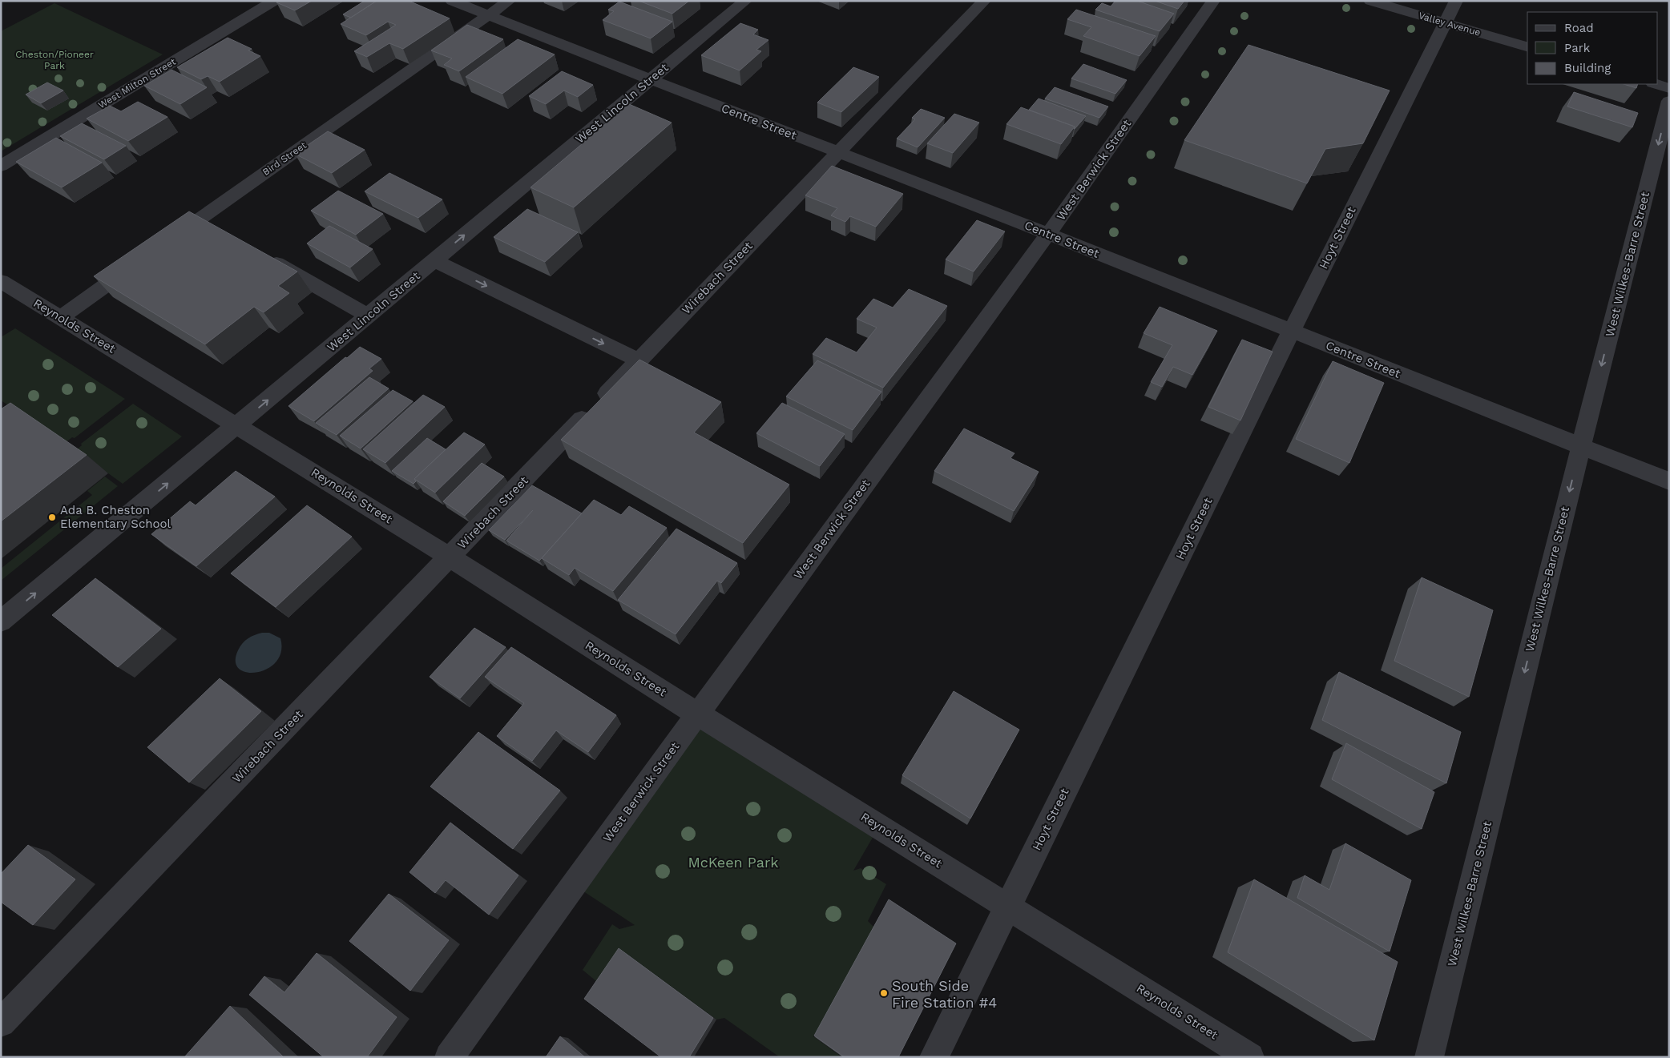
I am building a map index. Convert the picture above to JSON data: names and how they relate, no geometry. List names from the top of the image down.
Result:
{
  "streets": {
    "street": [
      "Valley Avenue",
      "West Milton Street",
      "West Lincoln Street",
      "Centre Street",
      "Bird Street",
      "West Berwick Street",
      "Hoyt Street",
      "West Wilkes-Barre Street",
      "Wirebach Street",
      "Reynolds Street"
    ]
  },
  "crossings": [
    ["Valley Avenue", "Hoyt Street"],
    ["West Lincoln Street", "Centre Street"],
    ["West Lincoln Street", "Reynolds Street"],
    ["Centre Street", "Bird Street"],
    ["Centre Street", "West Berwick Street"],
    ["Centre Street", "Hoyt Street"],
    ["Centre Street", "West Wilkes-Barre Street"],
    ["Centre Street", "Wirebach Street"],
    ["West Berwick Street", "Reynolds Street"],
    ["Hoyt Street", "Reynolds Street"],
    ["Wirebach Street", "Reynolds Street"]
  ],
  "one_way": ["West Lincoln Street", "West Wilkes-Barre Street"],
  "parks": ["Cheston/Pioneer Park", "McKeen Park"],
  "places": ["Ada B. Cheston Elementary School", "South Side Fire Station #4"],
  "legend": ["Road", "Park", "Building"]
}
